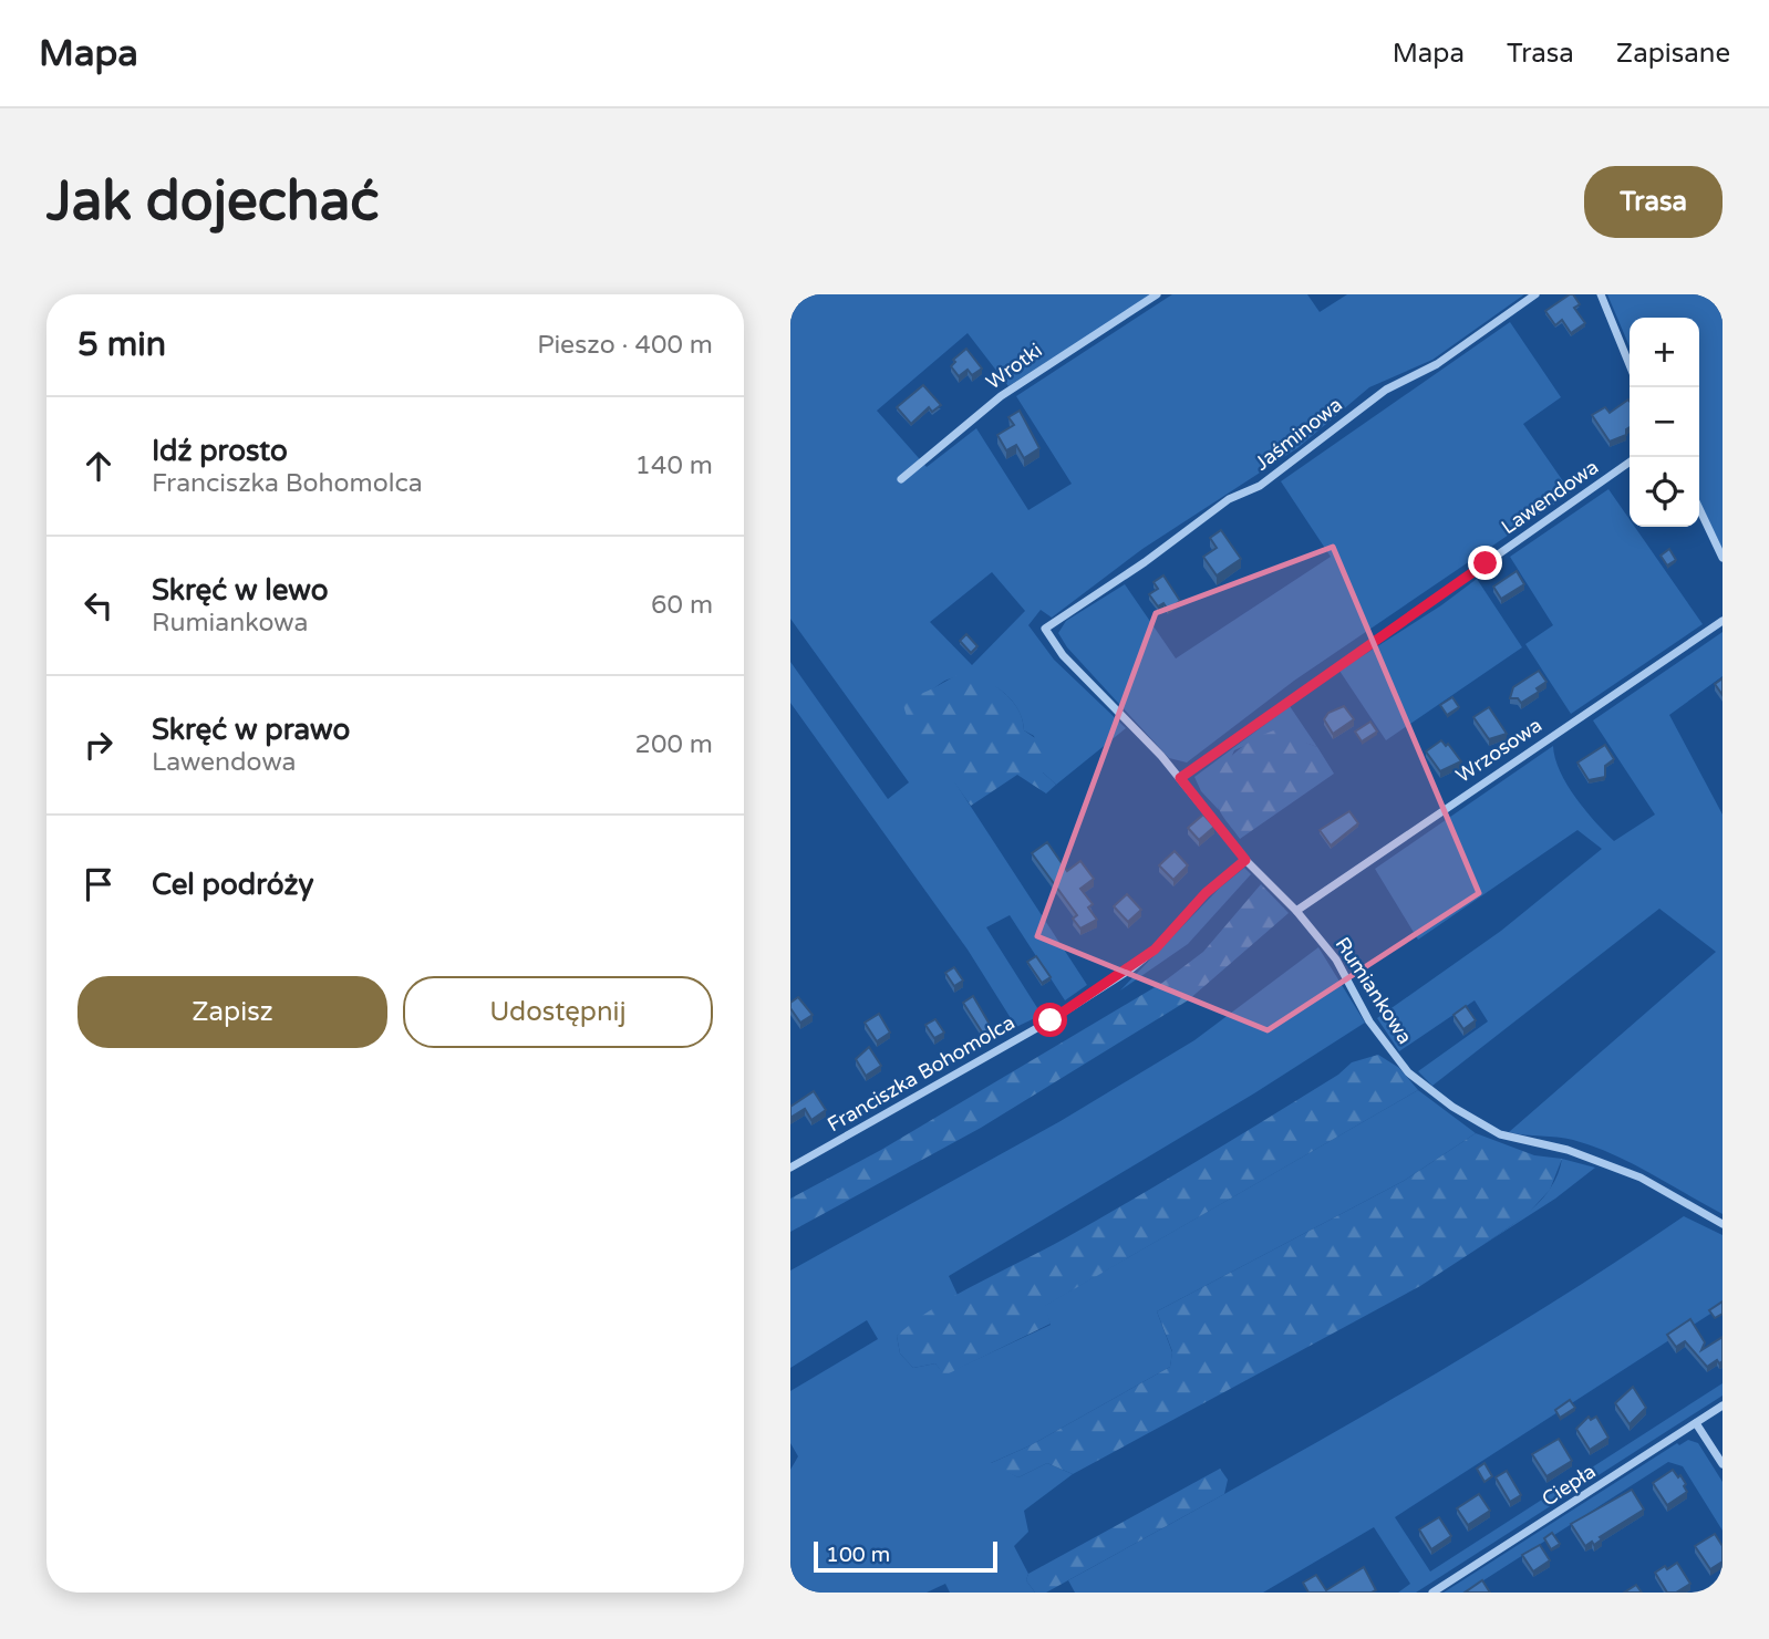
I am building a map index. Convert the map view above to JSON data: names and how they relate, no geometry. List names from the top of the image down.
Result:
{
  "streets": {
    "street": [
      "Wrotki",
      "Jaśminowa",
      "Lawendowa",
      "Wrzosowa",
      "Rumiankowa",
      "Franciszka Bohomolca",
      "Ciepła"
    ]
  },
  "crossings": [
    ["Jaśminowa", "Rumiankowa"],
    ["Lawendowa", "Rumiankowa"],
    ["Wrzosowa", "Rumiankowa"],
    ["Rumiankowa", "Franciszka Bohomolca"]
  ],
  "scale_bar": "100 m",
  "page": {
    "header": "Mapa",
    "nav": ["Mapa", "Trasa", "Zapisane"],
    "buttons": [
      "Trasa",
      ["Zapisz", "Udostępnij"]
    ],
    "title": "Jak dojechać",
    "heading": ["5 min", "Pieszo · 400 m"],
    "map_buttons": ["+", "−"],
    "list": [
      ["Idź prosto", "Franciszka Bohomolca", "140 m"],
      ["Skręć w lewo", "Rumiankowa", "60 m"],
      ["Skręć w prawo", "Lawendowa", "200 m"],
      "Cel podróży"
    ],
    "scale": "100 m"
  }
}
